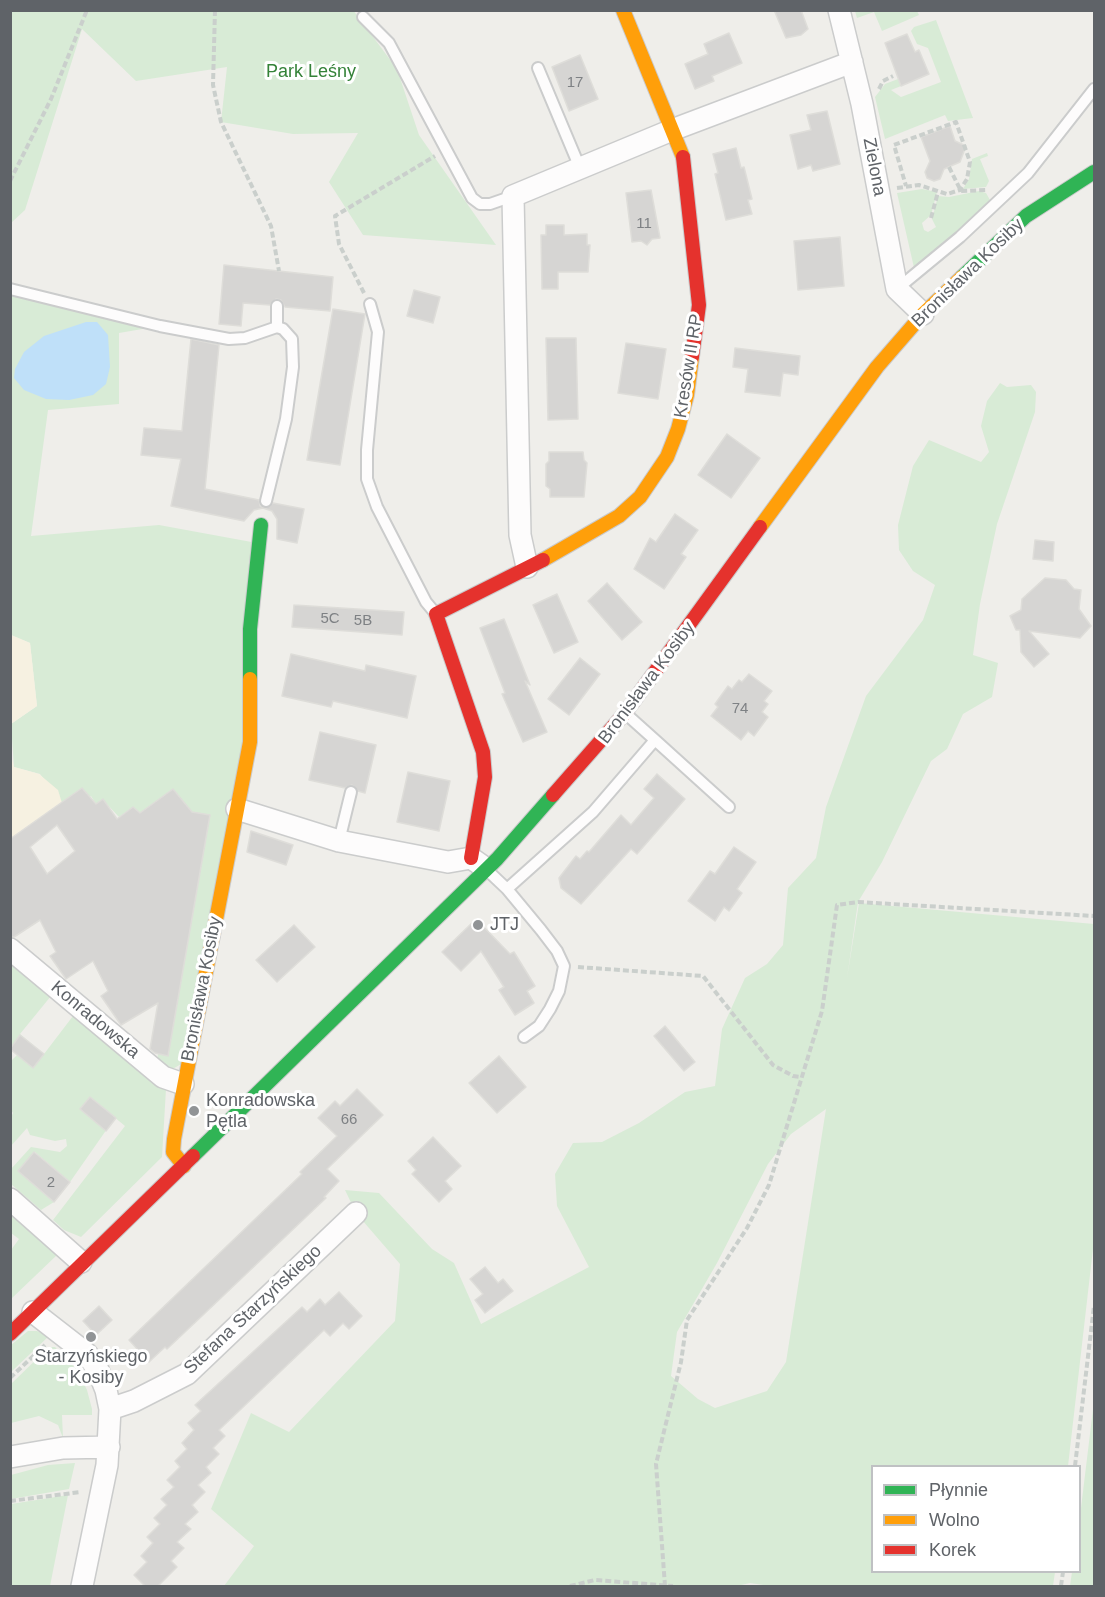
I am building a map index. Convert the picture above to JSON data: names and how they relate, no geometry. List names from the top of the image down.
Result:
{
  "streets": {
    "street": [
      "Zielona",
      "Bronisława Kosiby",
      "Kresów II RP",
      "Konradowska",
      "Stefana Starzyńskiego"
    ]
  },
  "crossings": [
    ["Bronisława Kosiby", "Konradowska"]
  ],
  "parks": ["Park Leśny"],
  "places": ["JTJ", "Konradowska Pętla", "Starzyńskiego - Kosiby"],
  "house_numbers": [
    "17",
    "11",
    "5C",
    "5B",
    "74",
    "66",
    "2"
  ],
  "legend": ["Płynnie", "Wolno", "Korek"]
}
